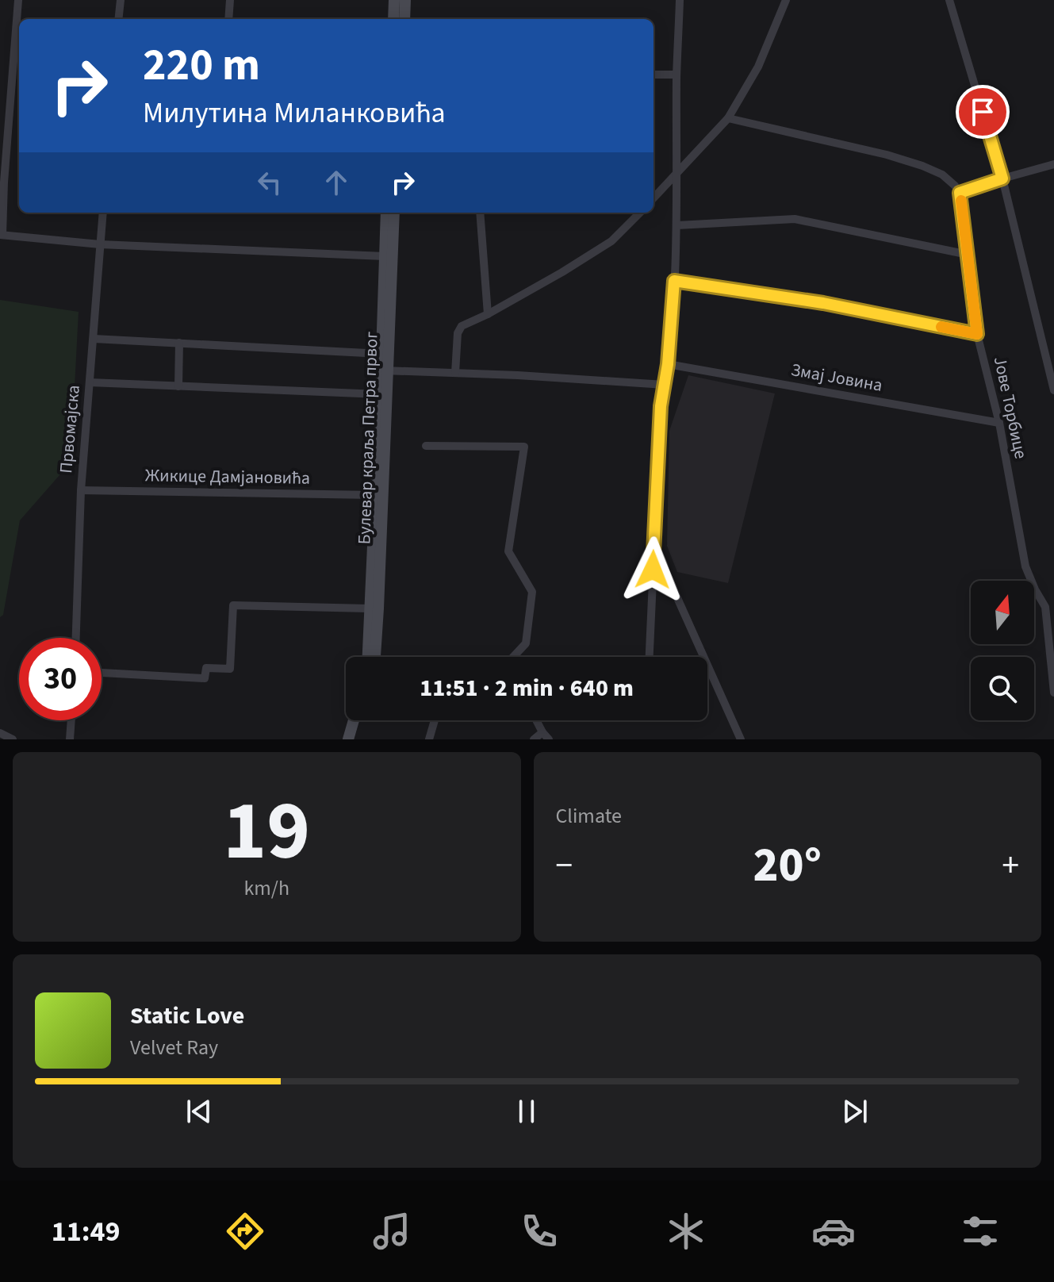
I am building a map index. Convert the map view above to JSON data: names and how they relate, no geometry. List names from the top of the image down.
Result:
{
  "streets": {
    "main road": ["Булевар краља Петра првог"],
    "street": [
      "Змај Јовина",
      "Јове Торбице",
      "Првомајска",
      "Жикице Дамјановића"
    ]
  },
  "crossings": [
    ["Змај Јовина", "Јове Торбице"],
    ["Првомајска", "Жикице Дамјановића"],
    ["Булевар краља Петра првог", "Жикице Дамјановића"]
  ],
  "north": "top",
  "page": {
    "turn": ["220 m", "Милутина Миланковића"],
    "limit": "30",
    "trip": "11:51 · 2 min · 640 m",
    "tile": [
      ["19", "km/h"],
      "Climate"
    ],
    "heat": ["−", "20°", "+"],
    "song": ["Static Love", "Velvet Ray"],
    "tabs": "11:49"
  }
}
